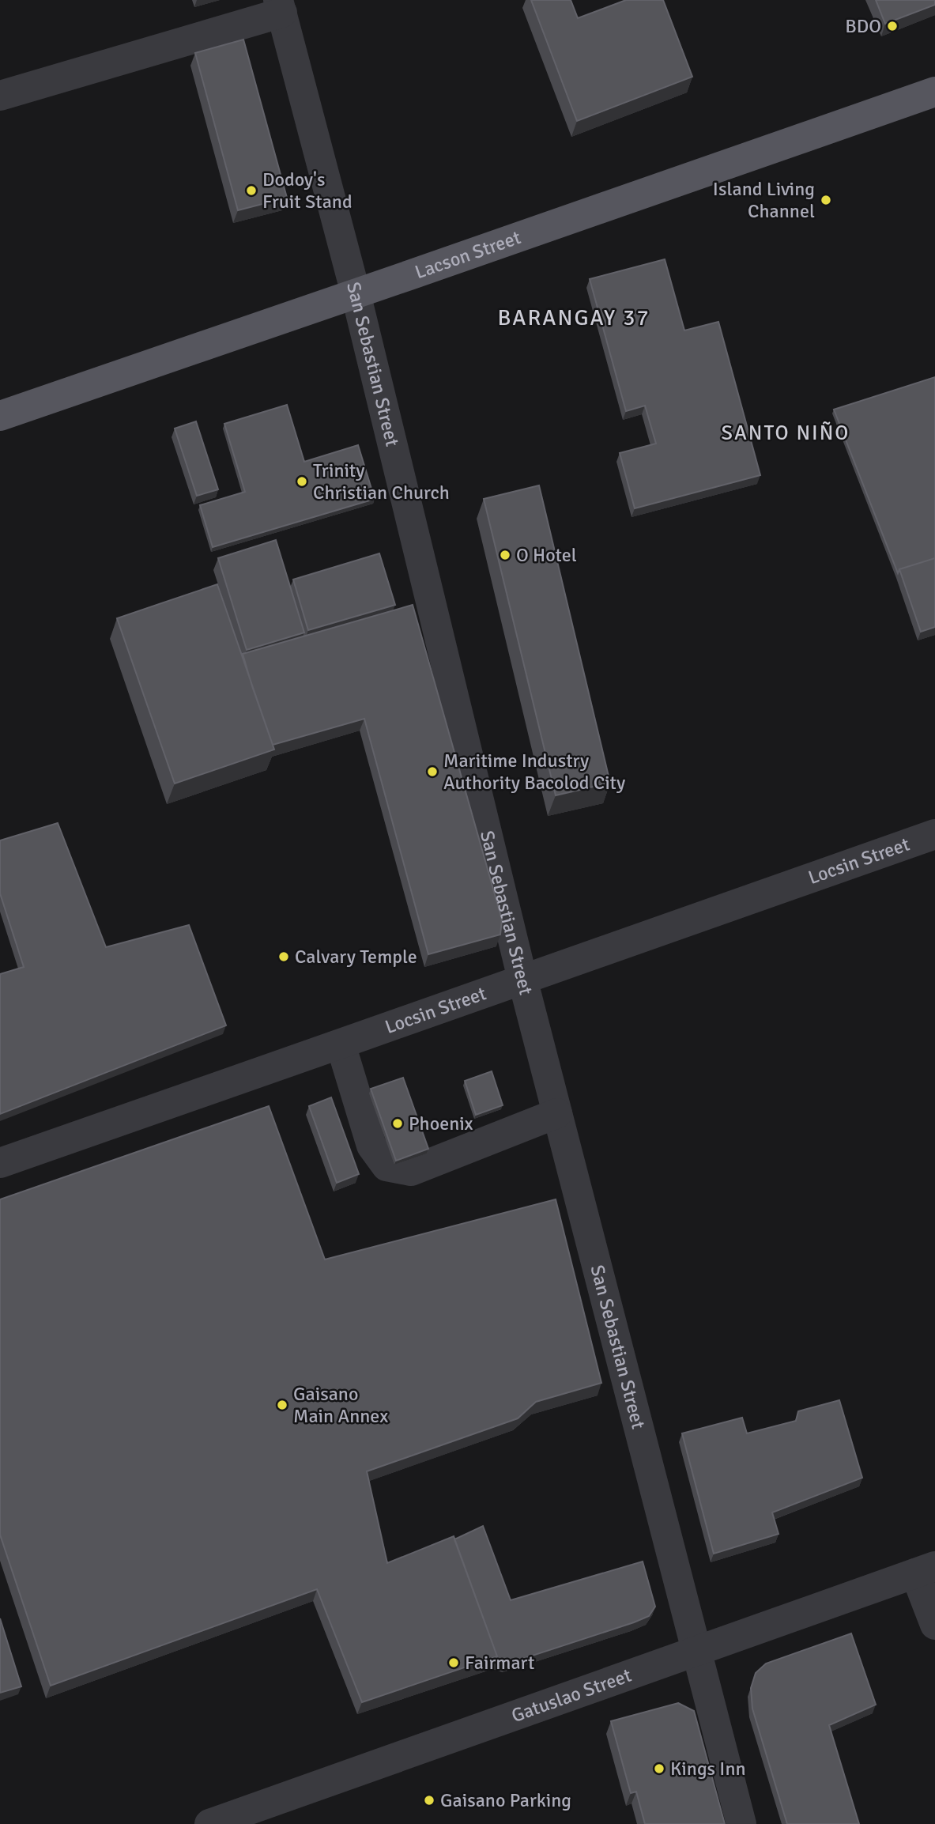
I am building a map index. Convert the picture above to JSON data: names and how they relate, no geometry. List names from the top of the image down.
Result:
{
  "streets": {
    "main road": ["Lacson Street"],
    "street": ["San Sebastian Street", "Locsin Street", "Gatuslao Street"]
  },
  "crossings": [
    ["Lacson Street", "San Sebastian Street"],
    ["San Sebastian Street", "Locsin Street"],
    ["San Sebastian Street", "Gatuslao Street"]
  ],
  "districts": ["BARANGAY 37", "SANTO NIÑO"],
  "places": [
    "BDO",
    "Dodoy's Fruit Stand",
    "Island Living Channel",
    "Trinity Christian Church",
    "O Hotel",
    "Maritime Industry Authority Bacolod City",
    "Calvary Temple",
    "Phoenix",
    "Gaisano Main Annex",
    "Fairmart",
    "Kings Inn",
    "Gaisano Parking"
  ]
}
